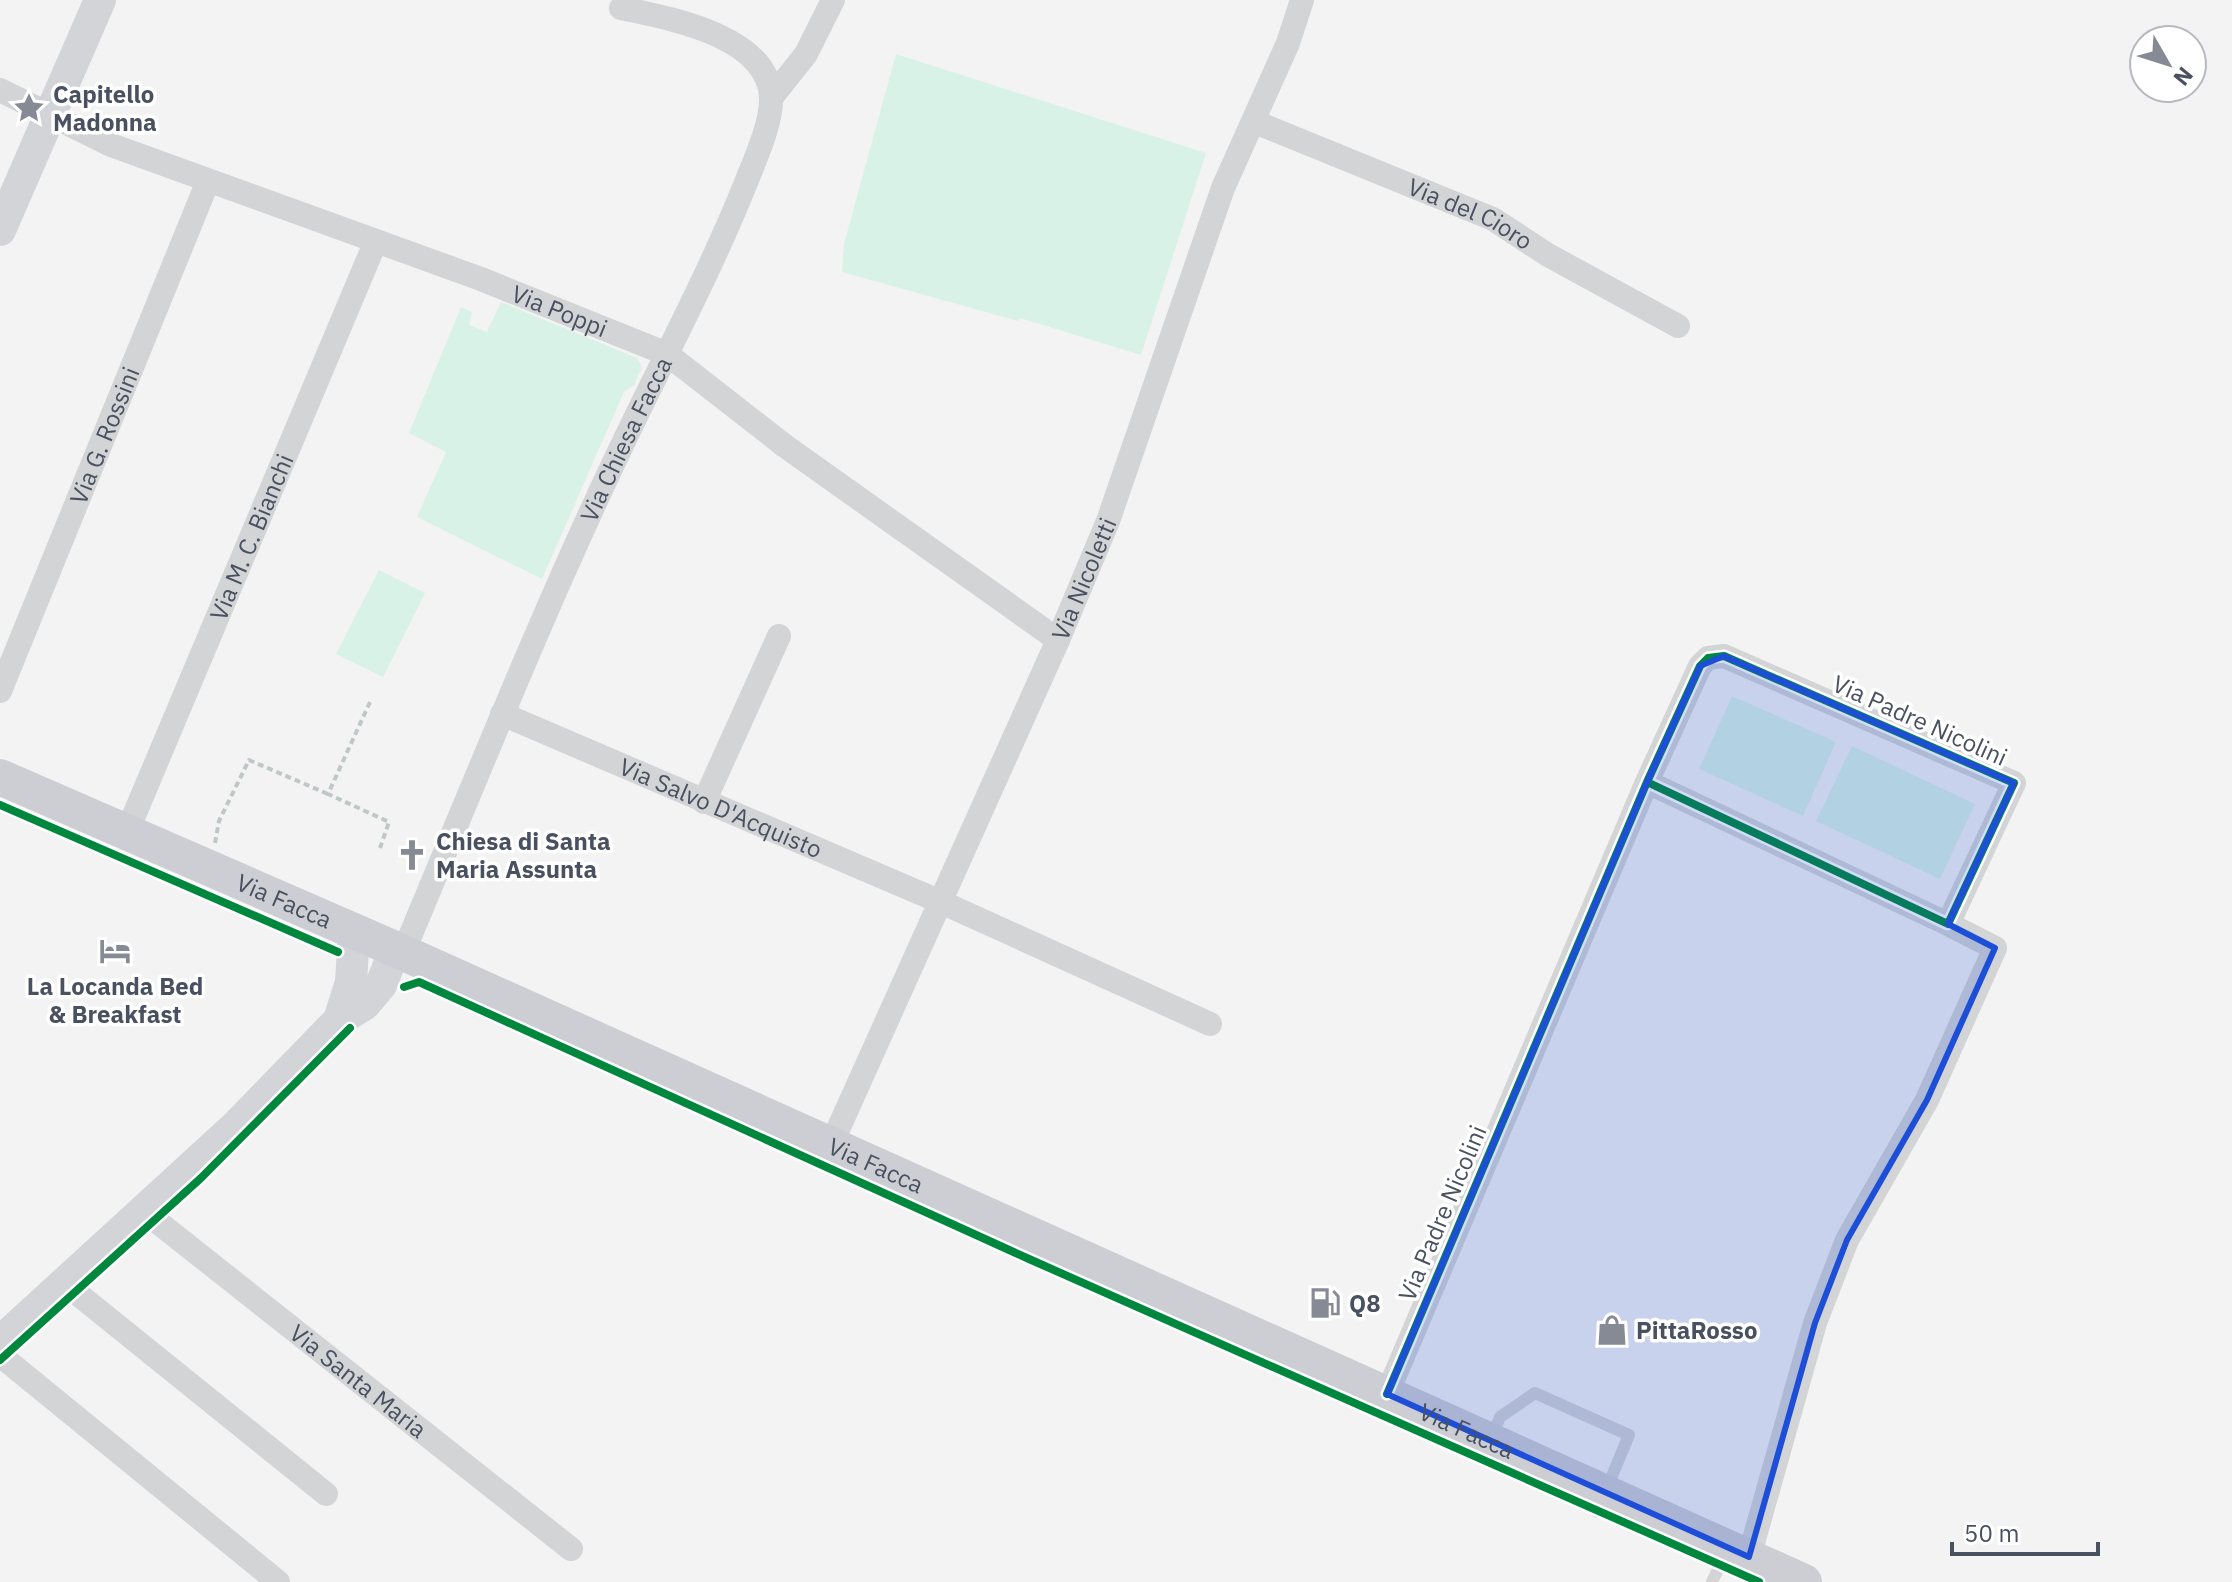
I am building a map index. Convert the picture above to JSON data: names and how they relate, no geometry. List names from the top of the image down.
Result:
{
  "streets": {
    "main road": ["Via Facca"],
    "street": [
      "Via del Cioro",
      "Via Poppi",
      "Via G. Rossini",
      "Via Chiesa Facca",
      "Via M. C. Bianchi",
      "Via Nicoletti",
      "Via Padre Nicolini",
      "Via Salvo D'Acquisto",
      "Via Santa Maria"
    ]
  },
  "crossings": [
    ["Via del Cioro", "Via Nicoletti"],
    ["Via Poppi", "Via G. Rossini"],
    ["Via Poppi", "Via Chiesa Facca"],
    ["Via Poppi", "Via M. C. Bianchi"],
    ["Via Poppi", "Via Nicoletti"],
    ["Via Chiesa Facca", "Via Salvo D'Acquisto"],
    ["Via Chiesa Facca", "Via Facca"],
    ["Via M. C. Bianchi", "Via Facca"],
    ["Via Nicoletti", "Via Salvo D'Acquisto"],
    ["Via Nicoletti", "Via Facca"],
    ["Via Padre Nicolini", "Via Facca"]
  ],
  "places": {
    "place": ["Capitello Madonna"],
    "church": ["Chiesa di Santa Maria Assunta"],
    "hotel": ["La Locanda Bed & Breakfast"],
    "fuel station": ["Q8"],
    "shop": ["PittaRosso"]
  },
  "scale_bar": "50 m",
  "north": "bottom right"
}
